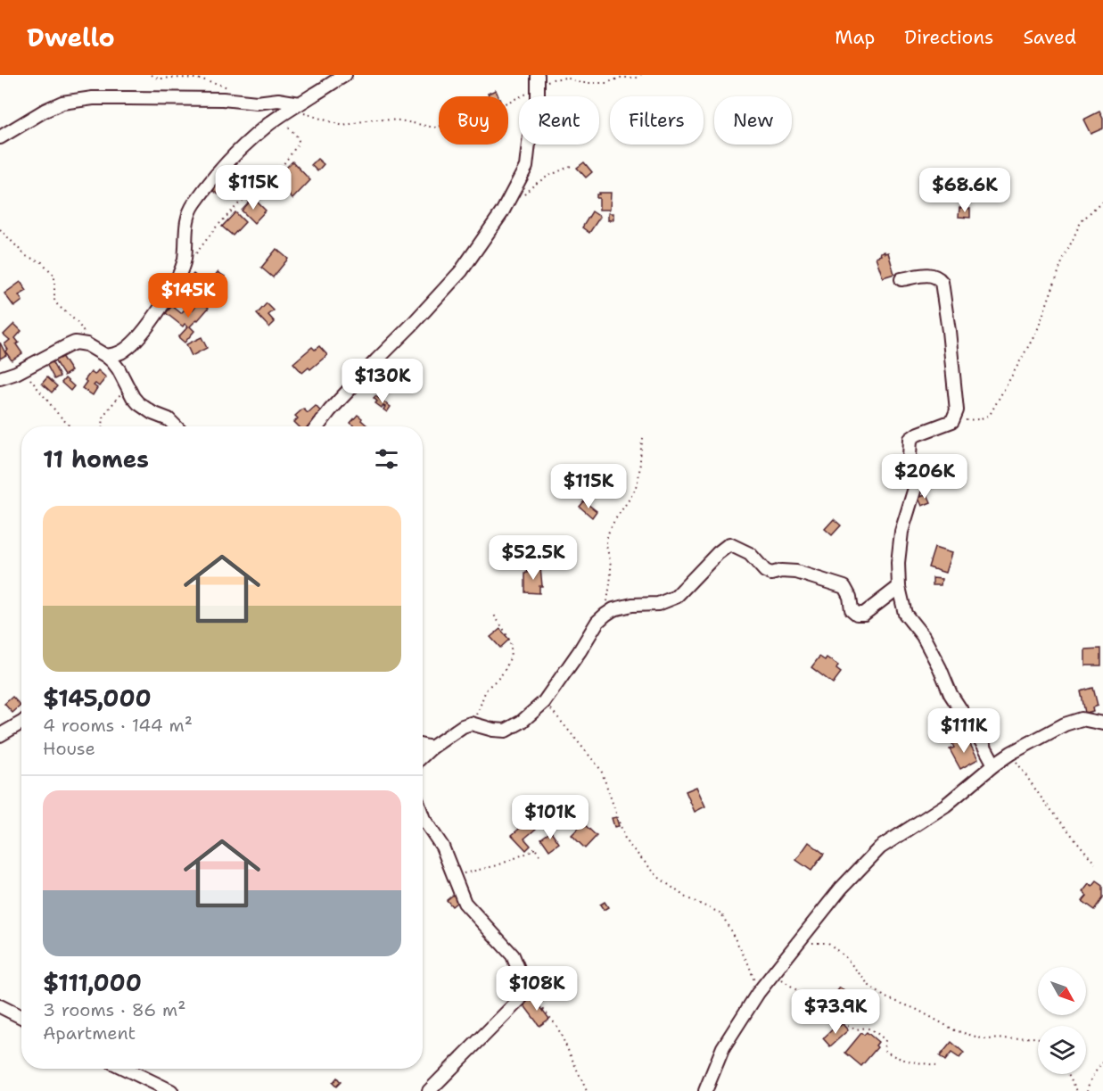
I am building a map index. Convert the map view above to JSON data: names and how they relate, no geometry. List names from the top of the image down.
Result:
{
  "north": "bottom right",
  "page": {
    "header": "Dwello",
    "nav": ["Map", "Directions", "Saved"],
    "chip": [
      "Buy",
      "Rent",
      "Filters",
      "New"
    ],
    "price": [
      "$115K",
      "$68.6K",
      "$145K",
      "$130K",
      "$206K",
      "$115K",
      "$52.5K",
      "$111K",
      "$101K",
      "$108K",
      "$73.9K"
    ],
    "heading": "11 homes",
    "list": [
      {
        "name": "$145,000",
        "note": "4 rooms · 144 m² · House"
      },
      {
        "name": "$111,000",
        "note": "3 rooms · 86 m² · Apartment"
      }
    ]
  }
}
